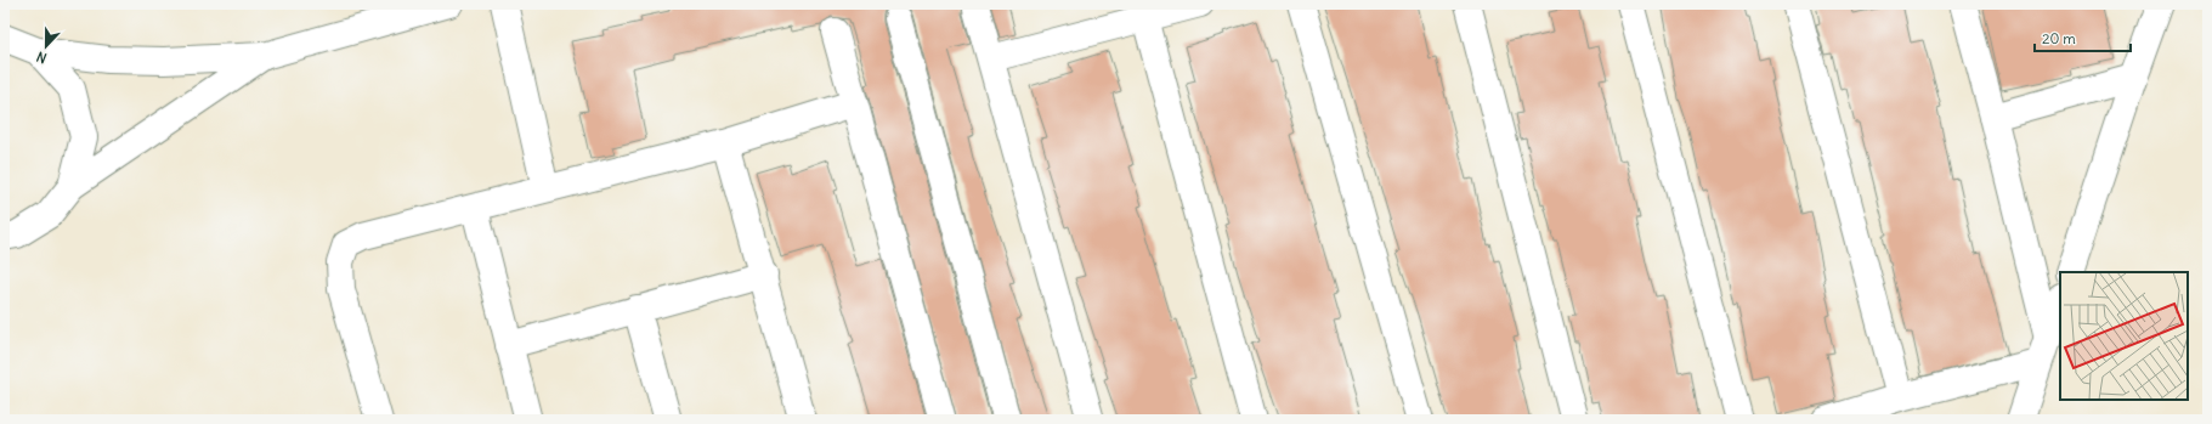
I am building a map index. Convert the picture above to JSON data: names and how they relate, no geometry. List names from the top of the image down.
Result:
{
  "scale_bar": "20 m",
  "north": "bottom"
}
